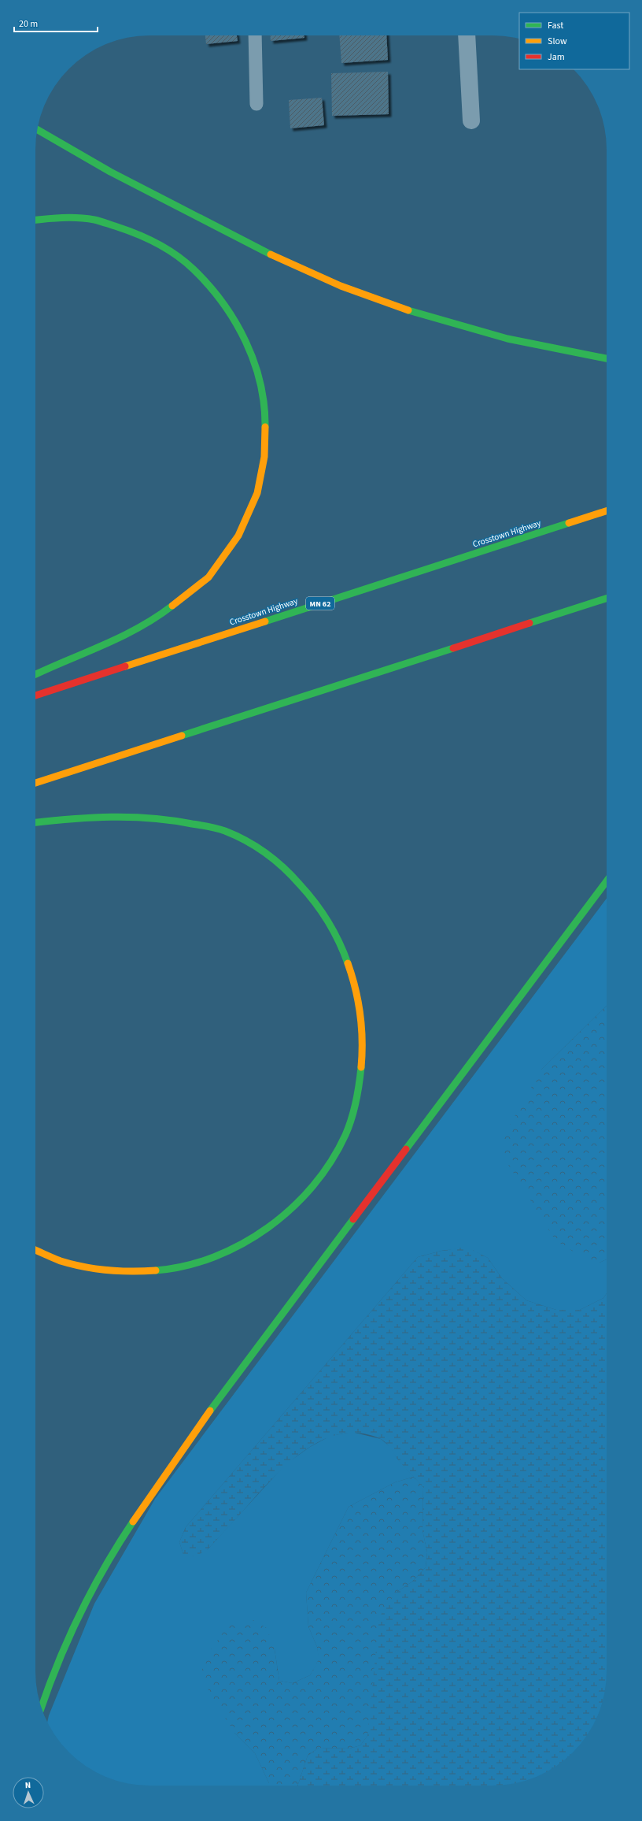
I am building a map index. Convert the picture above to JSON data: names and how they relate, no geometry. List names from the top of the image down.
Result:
{
  "streets": {
    "highway": ["Crosstown Highway", "MN 62"]
  },
  "legend": ["Fast", "Slow", "Jam"],
  "scale_bar": "20 m",
  "north": "top"
}
